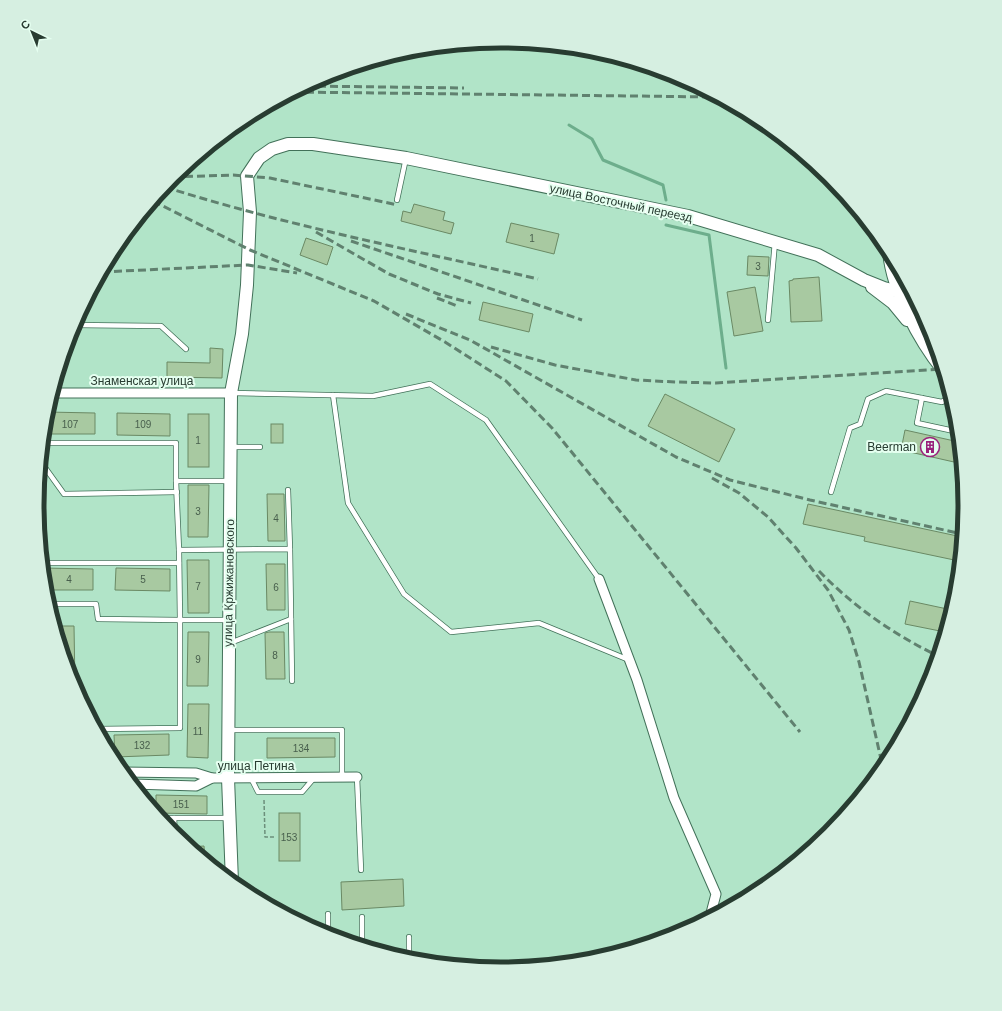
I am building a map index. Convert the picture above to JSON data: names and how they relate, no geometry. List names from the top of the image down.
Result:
{
  "streets": {
    "street": [
      "улица Восточный переезд",
      "Знаменская улица",
      "улица Кржижановского",
      "улица Петина"
    ]
  },
  "crossings": [
    ["улица Восточный переезд", "улица Кржижановского"],
    ["Знаменская улица", "улица Кржижановского"],
    ["улица Кржижановского", "улица Петина"]
  ],
  "places": {
    "building": ["Beerman"]
  },
  "house_numbers": [
    "1",
    "3",
    "107",
    "109",
    "1",
    "3",
    "4",
    "4",
    "5",
    "7",
    "6",
    "8",
    "9",
    "11",
    "132",
    "134",
    "151",
    "153"
  ],
  "north": "top left"
}
